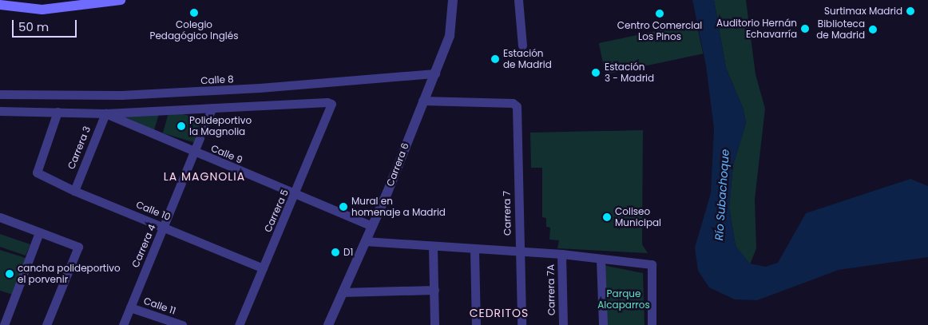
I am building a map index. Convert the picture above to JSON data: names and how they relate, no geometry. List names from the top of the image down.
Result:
{
  "streets": {
    "street": [
      "Calle 8",
      "Carrera 3",
      "Calle 9",
      "Carrera 6",
      "Calle 10",
      "Carrera 5",
      "Carrera 7",
      "Carrera 4",
      "Carrera 7A",
      "Calle 11"
    ]
  },
  "crossings": [
    ["Calle 8", "Carrera 6"],
    ["Carrera 3", "Calle 9"],
    ["Carrera 3", "Calle 10"],
    ["Calle 9", "Carrera 6"],
    ["Calle 9", "Calle 10"],
    ["Calle 9", "Carrera 5"],
    ["Calle 9", "Carrera 4"],
    ["Carrera 6", "Carrera 7"],
    ["Calle 10", "Carrera 5"],
    ["Calle 10", "Carrera 4"],
    ["Carrera 5", "Carrera 4"],
    ["Carrera 4", "Calle 11"]
  ],
  "districts": ["LA MAGNOLIA", "CEDRITOS"],
  "water": ["Río Subachoque"],
  "parks": ["Parque Alcaparros"],
  "places": [
    "Surtimax Madrid",
    "Colegio Pedagógico Inglés",
    "Centro Comercial Los Pinos",
    "Auditorio Hernán Echavarría",
    "Biblioteca de Madrid",
    "Estación de Madrid",
    "Estación 3 - Madrid",
    "Polideportivo la Magnolia",
    "Mural en homenaje a Madrid",
    "Coliseo Municipal",
    "D1",
    "cancha polideportivo el porvenir"
  ],
  "scale_bar": "50 m"
}
